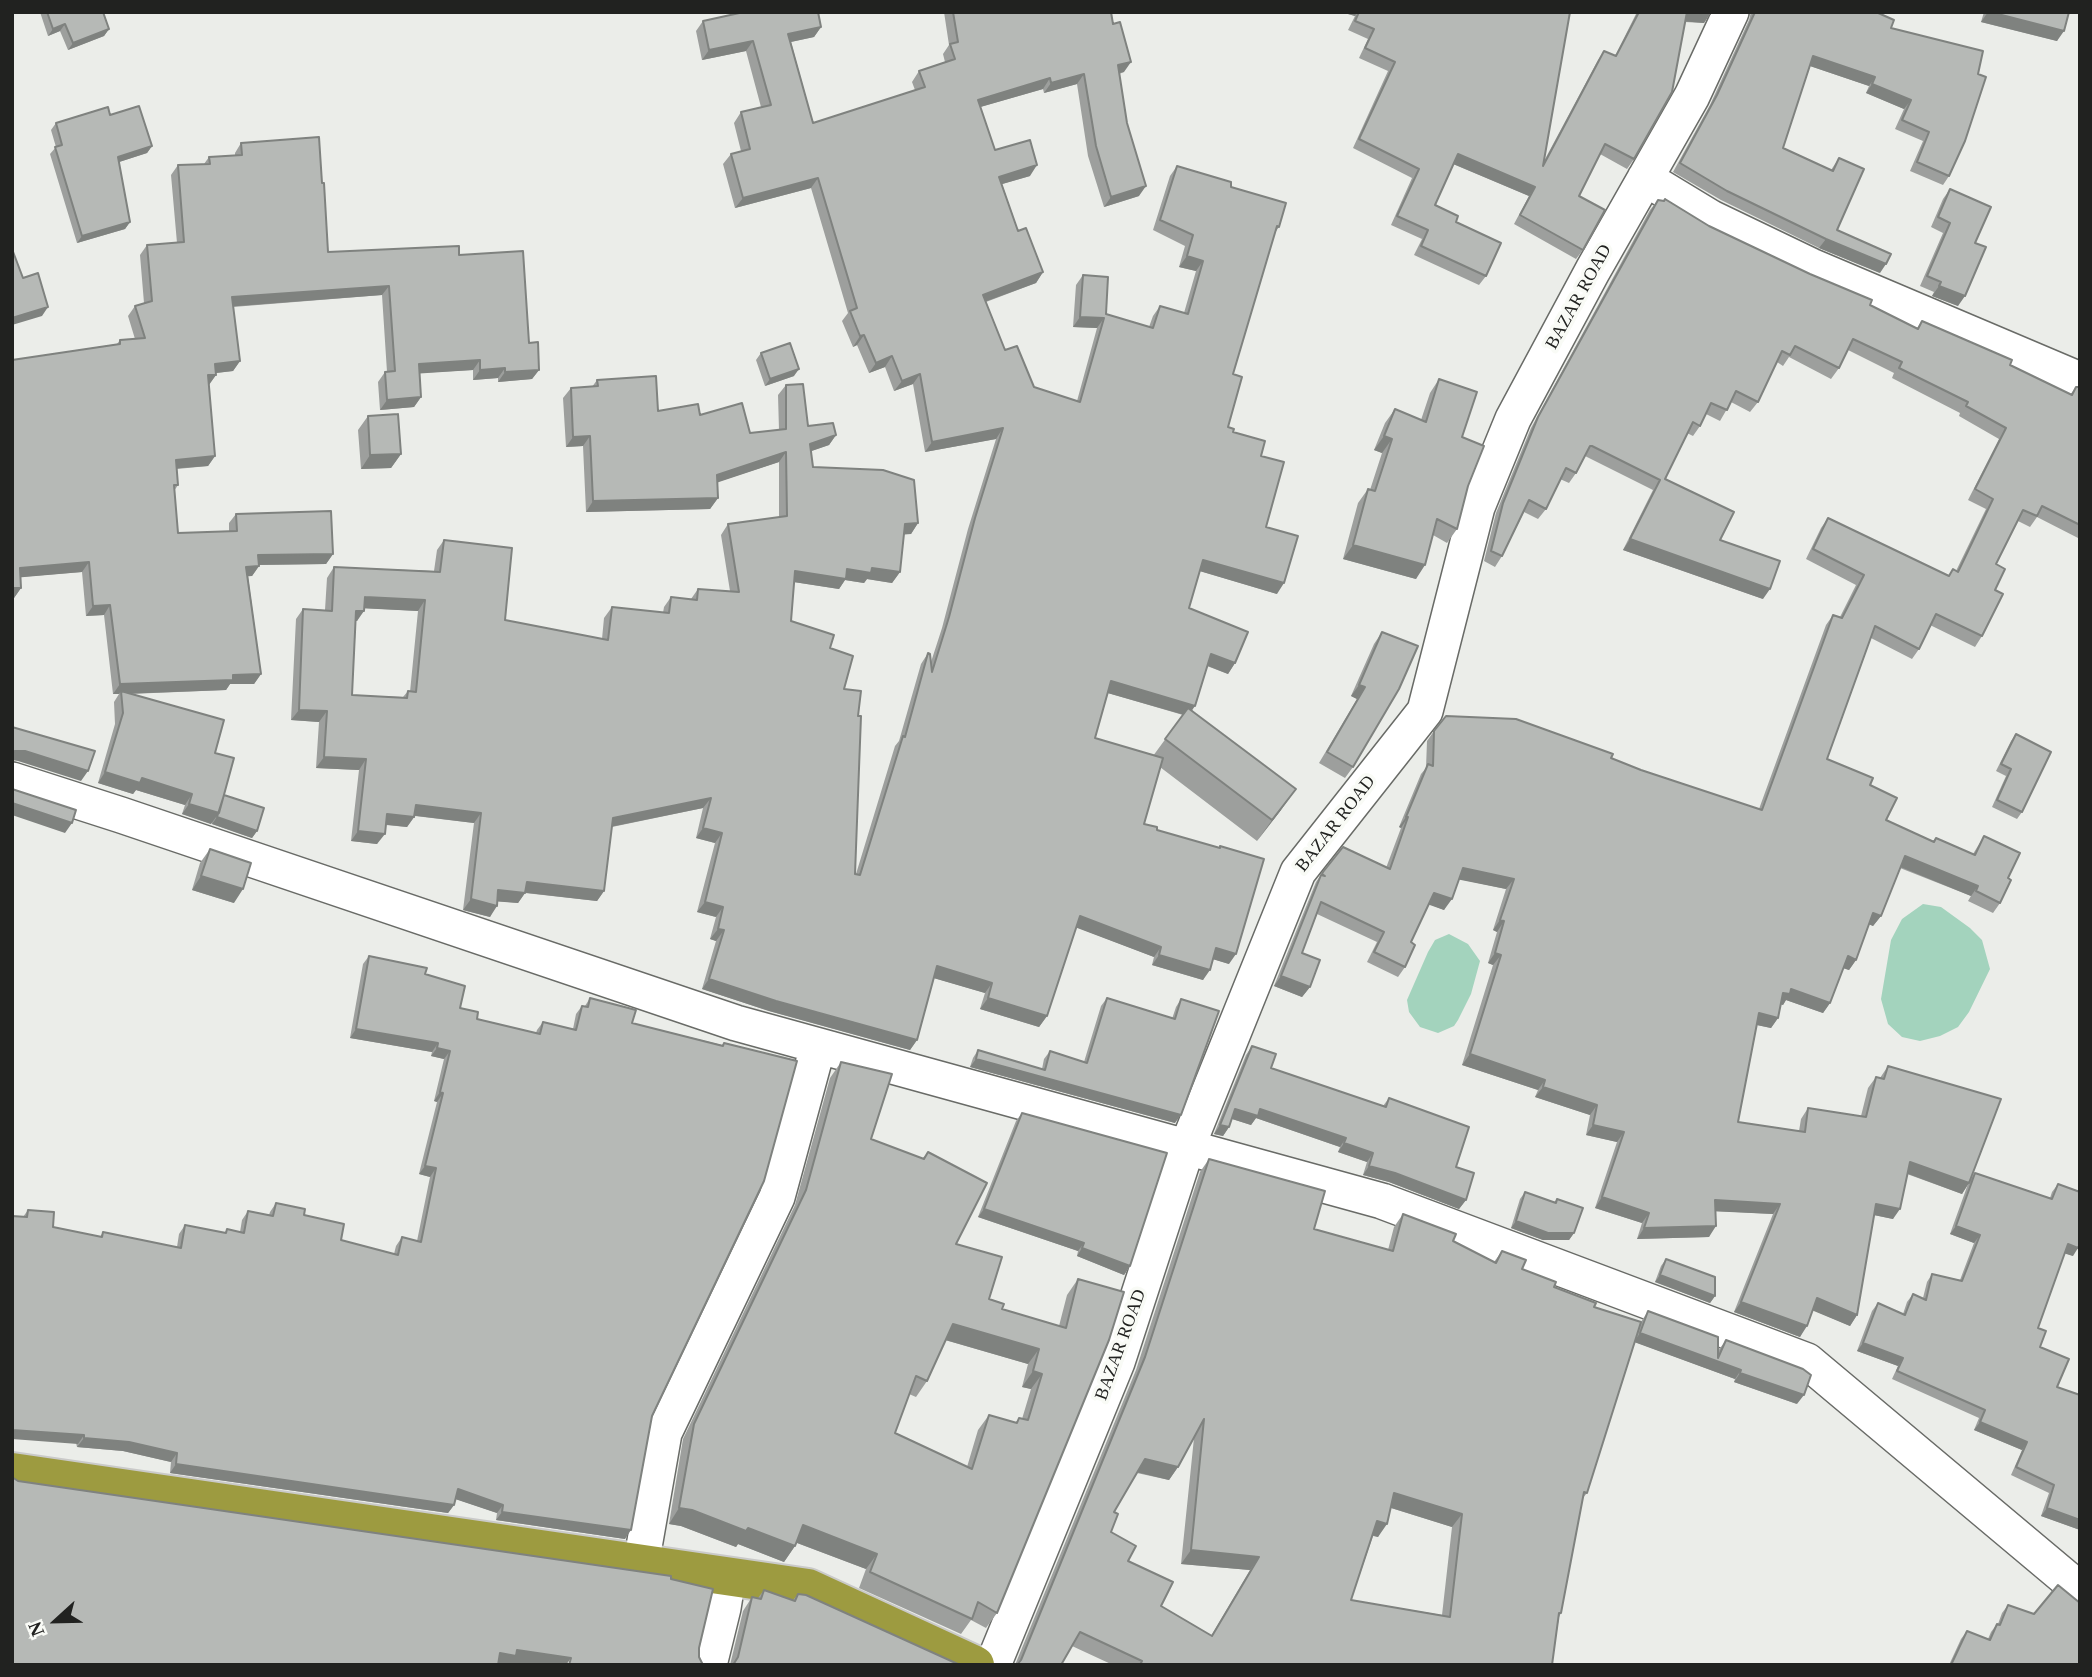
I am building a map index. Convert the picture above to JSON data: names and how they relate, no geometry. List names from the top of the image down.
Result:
{
  "streets": {
    "street": ["BAZAR ROAD"]
  },
  "north": "left"
}
